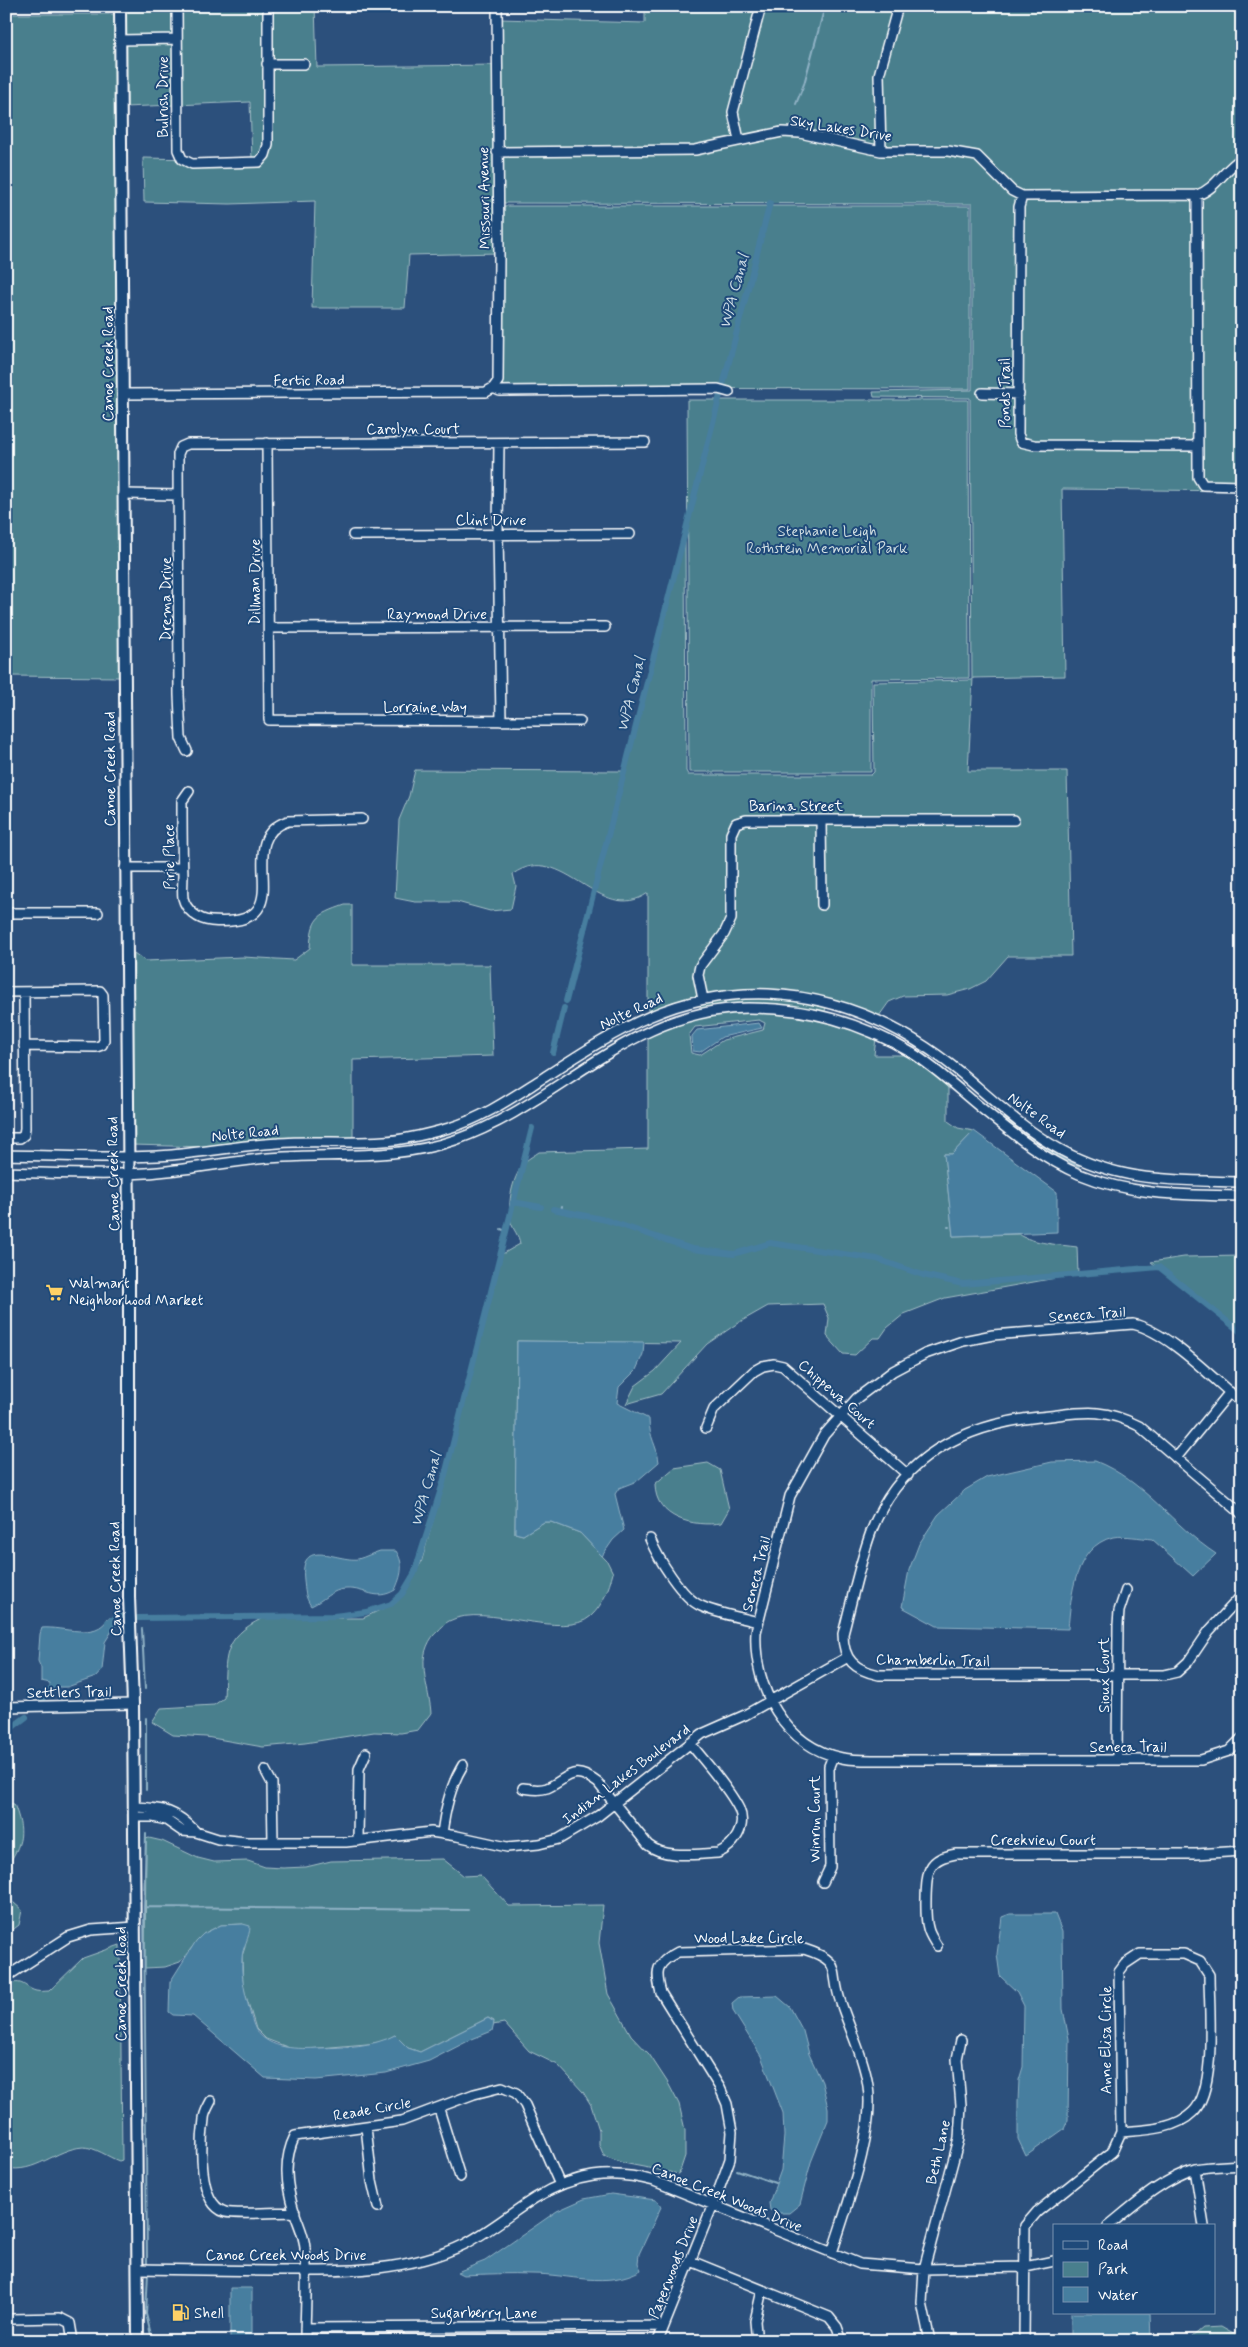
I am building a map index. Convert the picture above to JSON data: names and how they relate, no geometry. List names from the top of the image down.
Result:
{
  "streets": {
    "main road": ["Canoe Creek Road"],
    "street": [
      "Bulrush Drive",
      "Sky Lakes Drive",
      "Missouri Avenue",
      "Fertic Road",
      "Ponds Trail",
      "Carolyn Court",
      "Clint Drive",
      "Dillman Drive",
      "Drema Drive",
      "Raymond Drive",
      "Lorraine Way",
      "Barina Street",
      "Pirie Place",
      "Nolte Road",
      "Seneca Trail",
      "Chippewa Court",
      "Chamberlin Trail",
      "Sioux Court",
      "Settlers Trail",
      "Indian Lakes Boulevard",
      "Winrun Court",
      "Creekview Court",
      "Wood Lake Circle",
      "Anne Elisa Circle",
      "Reade Circle",
      "Beth Lane",
      "Canoe Creek Woods Drive",
      "Paperwoods Drive",
      "Sugarberry Lane"
    ]
  },
  "crossings": [
    ["Sky Lakes Drive", "Missouri Avenue"],
    ["Sky Lakes Drive", "Ponds Trail"],
    ["Missouri Avenue", "Fertic Road"],
    ["Canoe Creek Road", "Fertic Road"],
    ["Canoe Creek Road", "Nolte Road"],
    ["Canoe Creek Road", "Settlers Trail"],
    ["Canoe Creek Road", "Indian Lakes Boulevard"],
    ["Canoe Creek Road", "Canoe Creek Woods Drive"],
    ["Carolyn Court", "Dillman Drive"],
    ["Carolyn Court", "Drema Drive"],
    ["Dillman Drive", "Raymond Drive"],
    ["Dillman Drive", "Lorraine Way"],
    ["Barina Street", "Nolte Road"],
    ["Seneca Trail", "Chippewa Court"],
    ["Seneca Trail", "Sioux Court"],
    ["Seneca Trail", "Indian Lakes Boulevard"],
    ["Seneca Trail", "Winrun Court"],
    ["Chamberlin Trail", "Sioux Court"],
    ["Chamberlin Trail", "Indian Lakes Boulevard"],
    ["Wood Lake Circle", "Canoe Creek Woods Drive"],
    ["Wood Lake Circle", "Paperwoods Drive"],
    ["Anne Elisa Circle", "Canoe Creek Woods Drive"],
    ["Reade Circle", "Canoe Creek Woods Drive"],
    ["Reade Circle", "Sugarberry Lane"],
    ["Beth Lane", "Canoe Creek Woods Drive"],
    ["Canoe Creek Woods Drive", "Paperwoods Drive"],
    ["Paperwoods Drive", "Sugarberry Lane"]
  ],
  "water": ["WPA Canal"],
  "parks": ["Stephanie Leigh Rothstein Memorial Park"],
  "places": {
    "supermarket": ["Walmart Neighborhood Market"],
    "fuel station": ["Shell"]
  },
  "legend": ["Road", "Park", "Water"]
}
